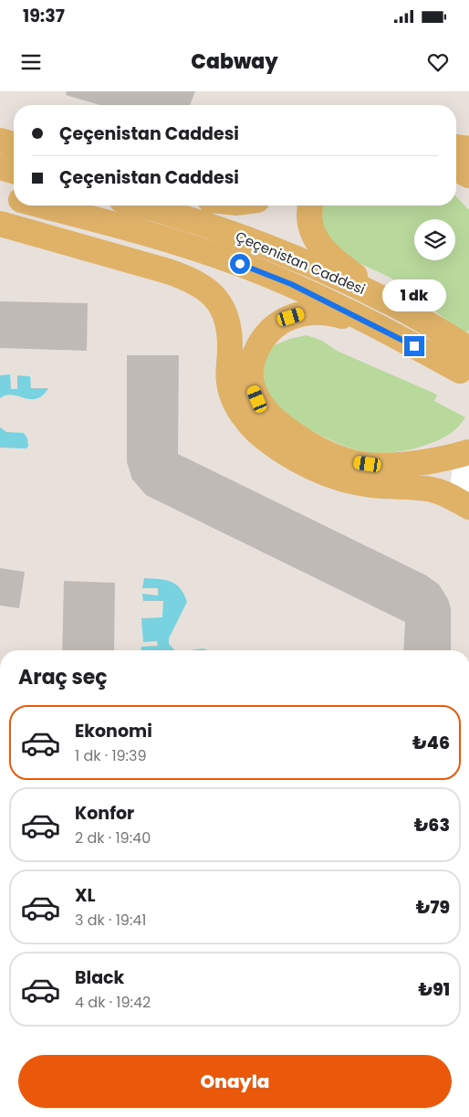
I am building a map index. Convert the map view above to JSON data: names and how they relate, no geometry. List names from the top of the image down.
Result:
{
  "streets": {
    "main road": ["Çeçenistan Caddesi"]
  },
  "page": {
    "status": "19:37",
    "header": "Cabway",
    "banner": ["Çeçenistan Caddesi", "Çeçenistan Caddesi"],
    "bubble": "1 dk",
    "heading": "Araç seç",
    "list": [
      {
        "name": "Ekonomi",
        "note": "1 dk · 19:39",
        "value": "₺46"
      },
      {
        "name": "Konfor",
        "note": "2 dk · 19:40",
        "value": "₺63"
      },
      {
        "name": "XL",
        "note": "3 dk · 19:41",
        "value": "₺79"
      },
      {
        "name": "Black",
        "note": "4 dk · 19:42",
        "value": "₺91"
      }
    ],
    "buttons": "Onayla"
  }
}
